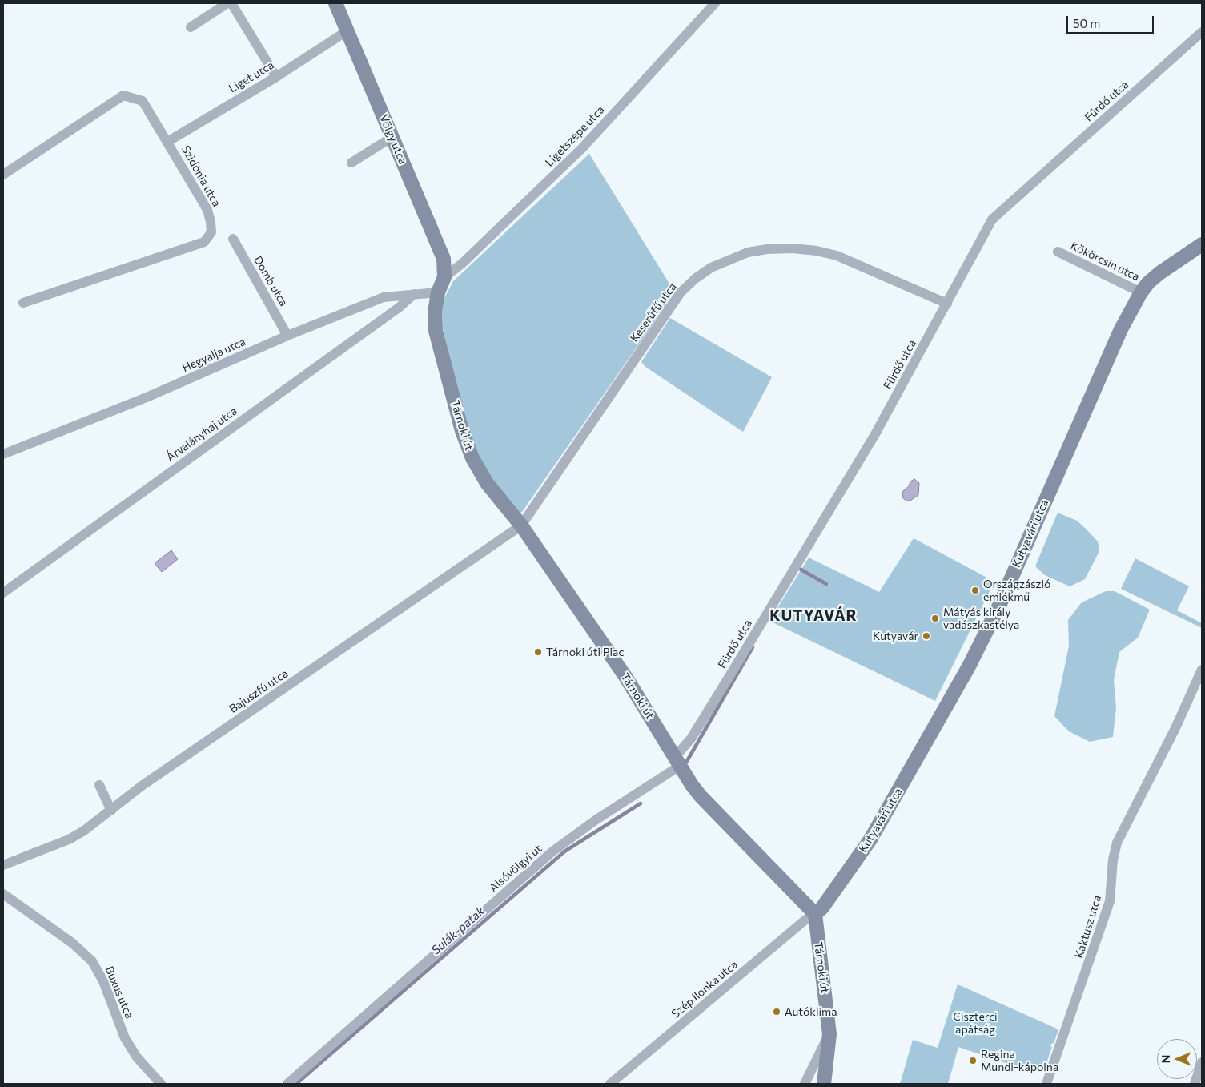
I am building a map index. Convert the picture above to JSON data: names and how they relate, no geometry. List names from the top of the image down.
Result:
{
  "streets": {
    "street": [
      "Liget utca",
      "Fürdő utca",
      "Ligetszépe utca",
      "Völgy utca",
      "Szidónia utca",
      "Kökörcsin utca",
      "Domb utca",
      "Keserűfű utca",
      "Hegyalja utca",
      "Tárnoki út",
      "Árvalányhaj utca",
      "Kutyavári utca",
      "Bajuszfű utca",
      "Alsóvölgyi út",
      "Kaktusz utca",
      "Szép Ilonka utca",
      "Buxus utca"
    ]
  },
  "crossings": [
    ["Liget utca", "Völgy utca"],
    ["Liget utca", "Szidónia utca"],
    ["Fürdő utca", "Keserűfű utca"],
    ["Fürdő utca", "Tárnoki út"],
    ["Fürdő utca", "Alsóvölgyi út"],
    ["Ligetszépe utca", "Völgy utca"],
    ["Ligetszépe utca", "Tárnoki út"],
    ["Völgy utca", "Tárnoki út"],
    ["Kökörcsin utca", "Kutyavári utca"],
    ["Domb utca", "Hegyalja utca"],
    ["Keserűfű utca", "Tárnoki út"],
    ["Keserűfű utca", "Bajuszfű utca"],
    ["Hegyalja utca", "Tárnoki út"],
    ["Hegyalja utca", "Árvalányhaj utca"],
    ["Tárnoki út", "Kutyavári utca"],
    ["Tárnoki út", "Bajuszfű utca"],
    ["Tárnoki út", "Alsóvölgyi út"],
    ["Tárnoki út", "Szép Ilonka utca"],
    ["Kutyavári utca", "Szép Ilonka utca"]
  ],
  "districts": ["KUTYAVÁR"],
  "water": ["Sulák-patak"],
  "parks": ["Ciszterci apátság"],
  "places": [
    "Országzászló emlékmű",
    "Mátyás király vadászkastélya",
    "Kutyavár",
    "Tárnoki úti Piac",
    "Autóklima",
    "Regina Mundi-kápolna"
  ],
  "scale_bar": "50 m",
  "north": "left"
}
